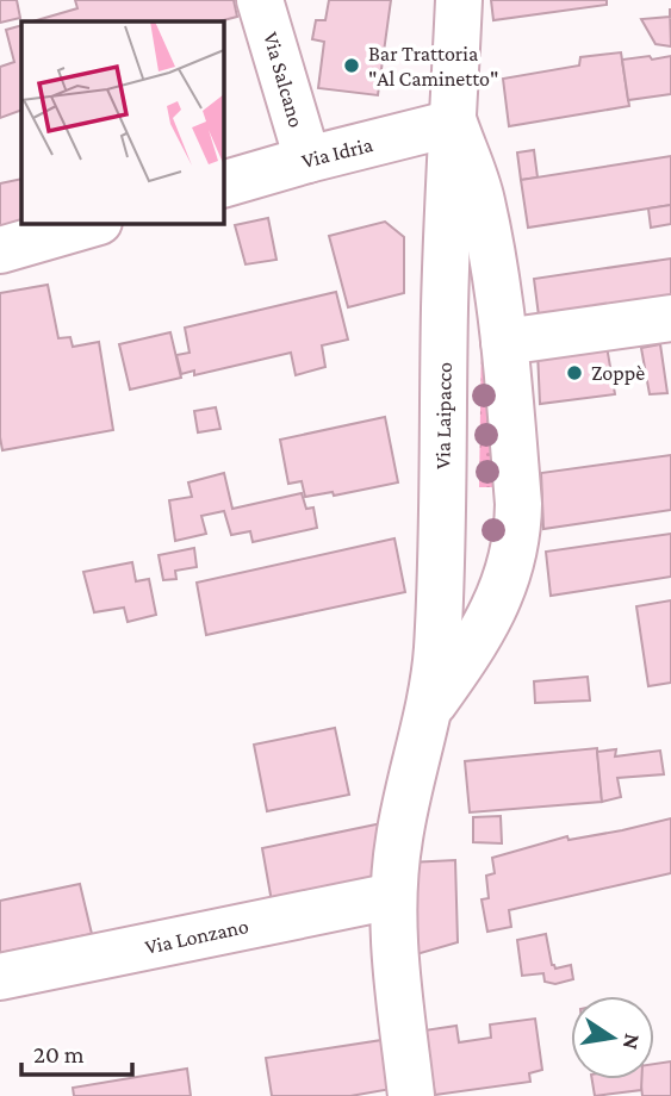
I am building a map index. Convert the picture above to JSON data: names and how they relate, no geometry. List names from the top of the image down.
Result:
{
  "streets": {
    "street": [
      "Via Salcano",
      "Via Idria",
      "Via Laipacco",
      "Via Lonzano"
    ]
  },
  "crossings": [
    ["Via Salcano", "Via Idria"],
    ["Via Idria", "Via Laipacco"],
    ["Via Laipacco", "Via Lonzano"]
  ],
  "places": ["Bar Trattoria \"Al Caminetto\"", "Zoppè"],
  "scale_bar": "20 m",
  "north": "right"
}
